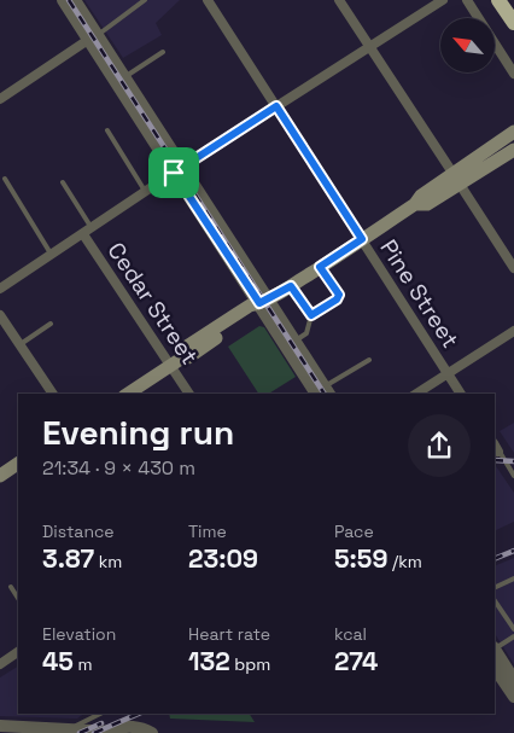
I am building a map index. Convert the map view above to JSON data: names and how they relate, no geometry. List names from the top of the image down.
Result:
{
  "streets": {
    "street": ["Pine Street", "Cedar Street"]
  },
  "north": "top left",
  "page": {
    "heading": ["Evening run", "21:34 · 9 × 430 m"],
    "stats": [
      ["Distance", "3.87 km"],
      ["Time", "23:09"],
      ["Pace", "5:59 /km"],
      ["Elevation", "45 m"],
      ["Heart rate", "132 bpm"],
      ["kcal", "274"]
    ]
  }
}
